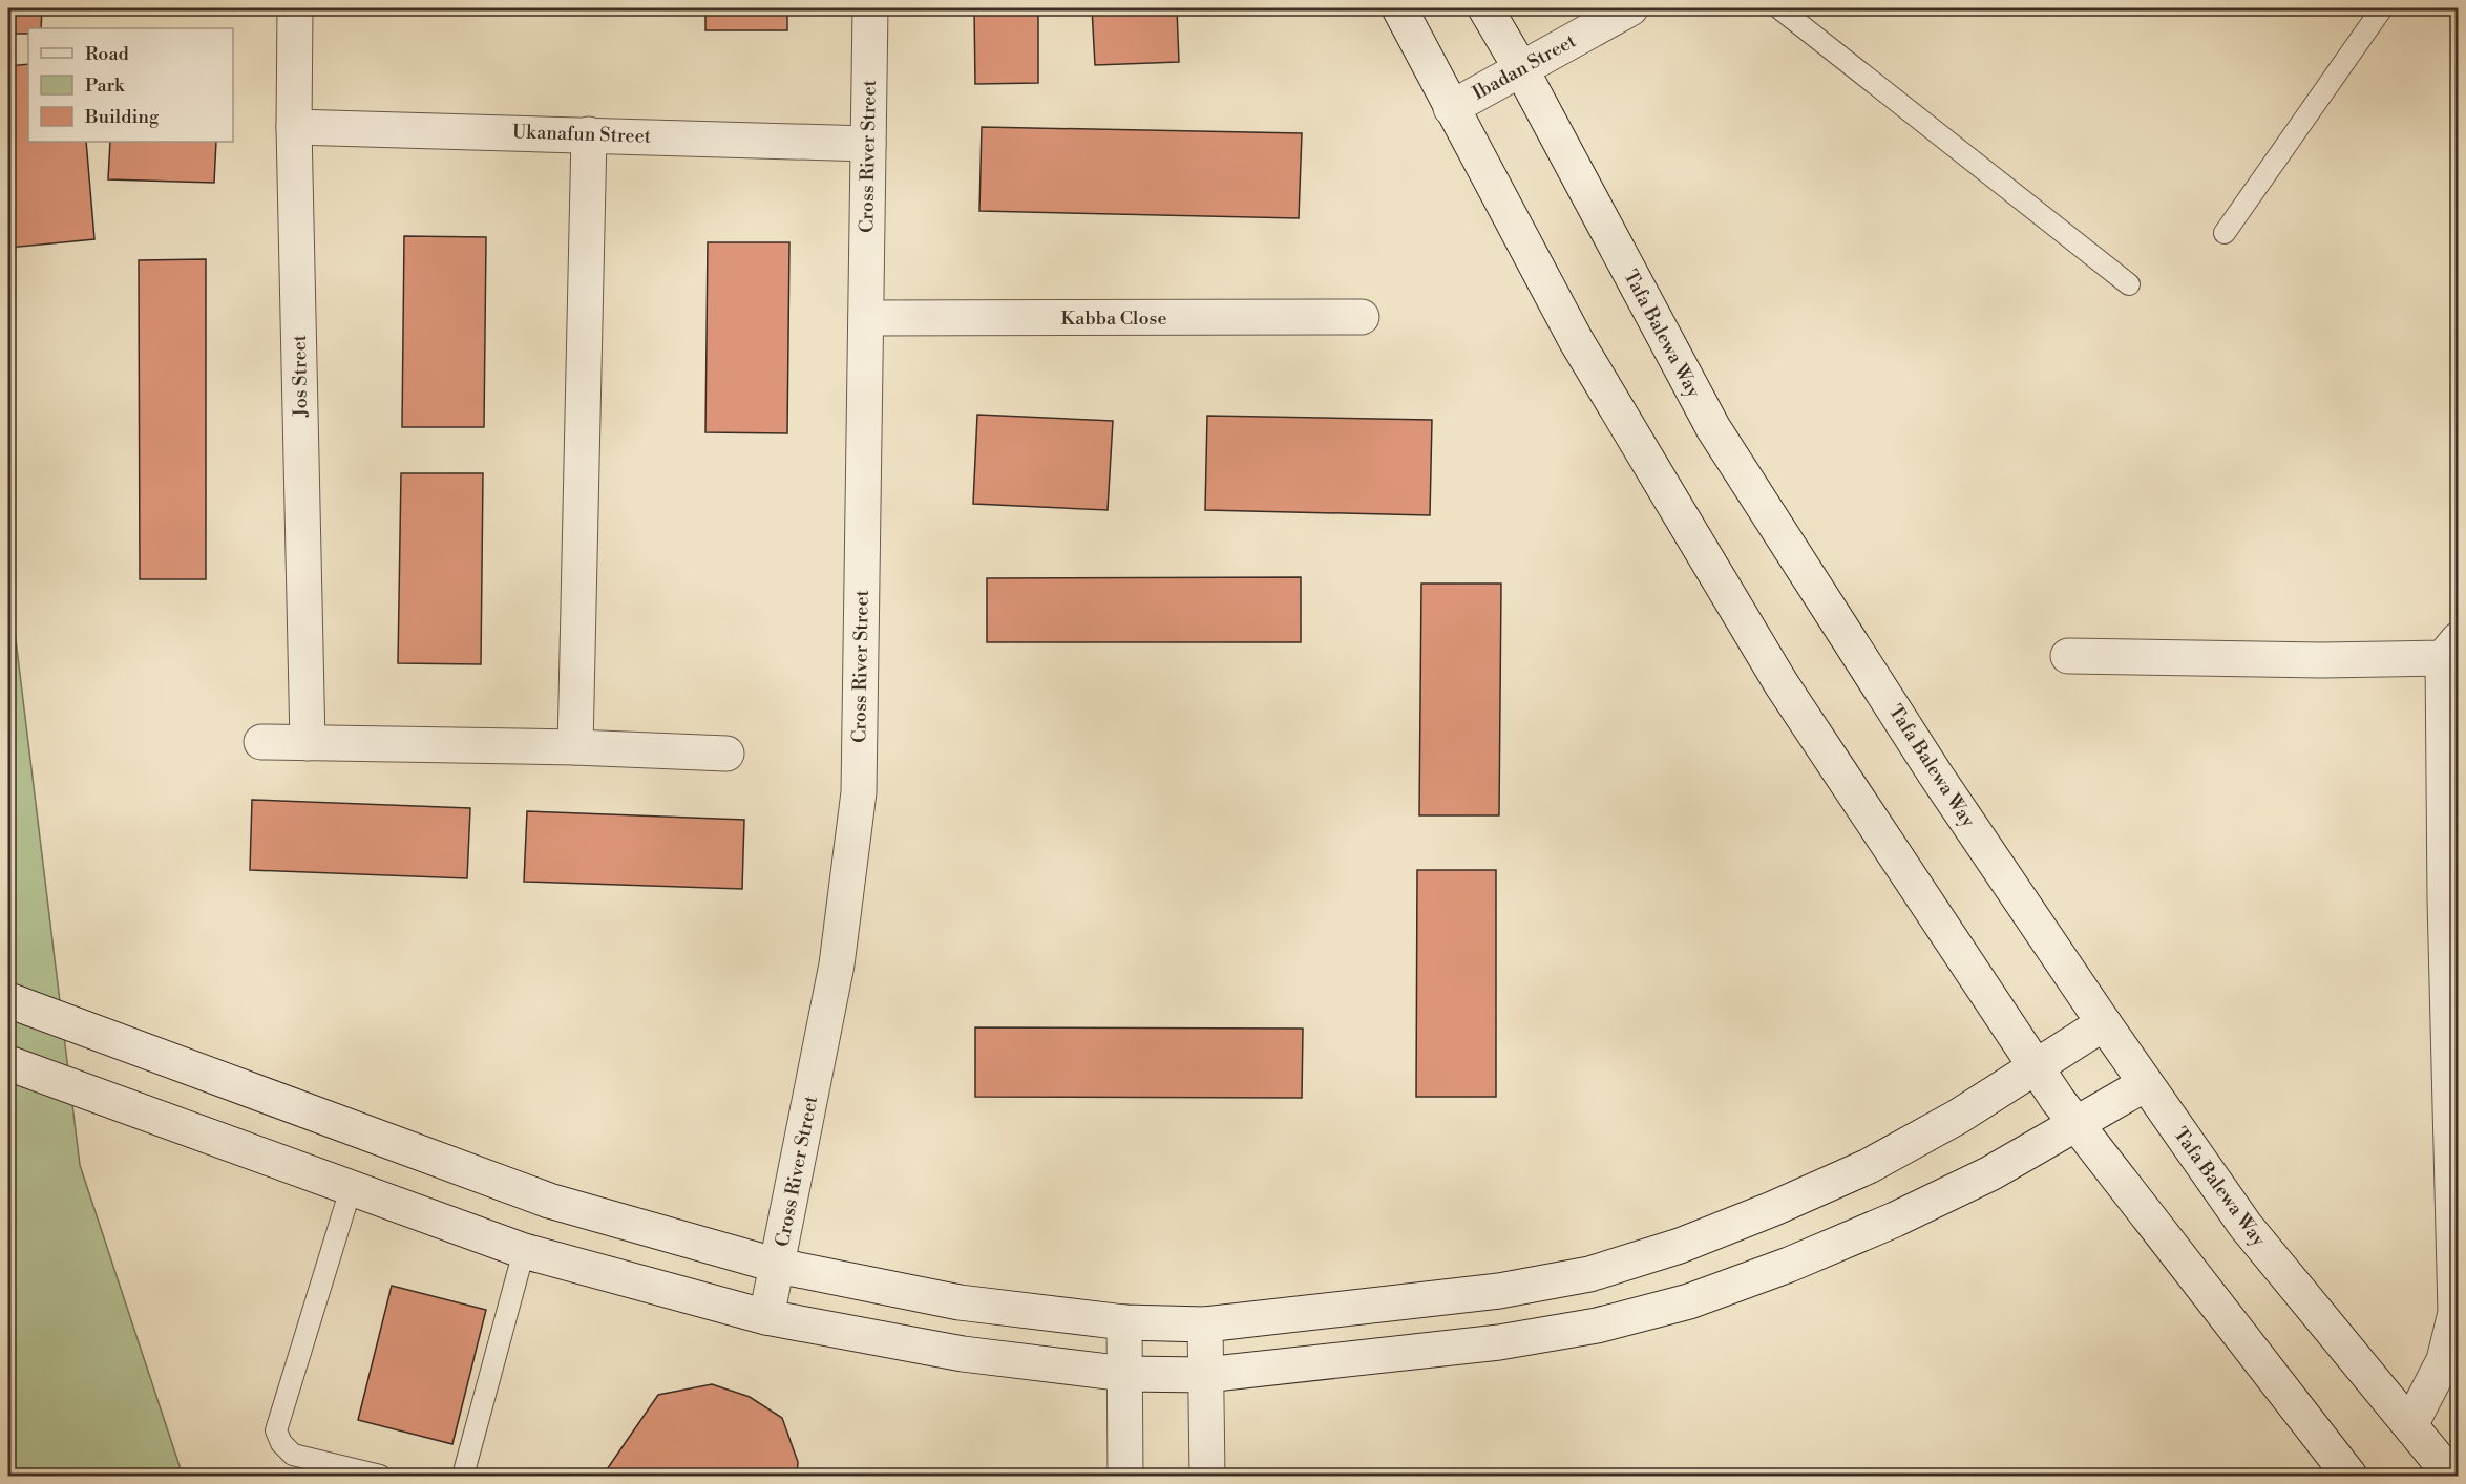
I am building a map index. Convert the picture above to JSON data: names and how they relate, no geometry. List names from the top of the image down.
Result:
{
  "streets": {
    "street": [
      "Ibadan Street",
      "Ukanafun Street",
      "Cross River Street",
      "Kabba Close",
      "Tafa Balewa Way",
      "Jos Street"
    ]
  },
  "crossings": [
    ["Ibadan Street", "Tafa Balewa Way"],
    ["Ukanafun Street", "Cross River Street"],
    ["Ukanafun Street", "Jos Street"],
    ["Cross River Street", "Kabba Close"]
  ],
  "legend": ["Road", "Park", "Building"]
}
